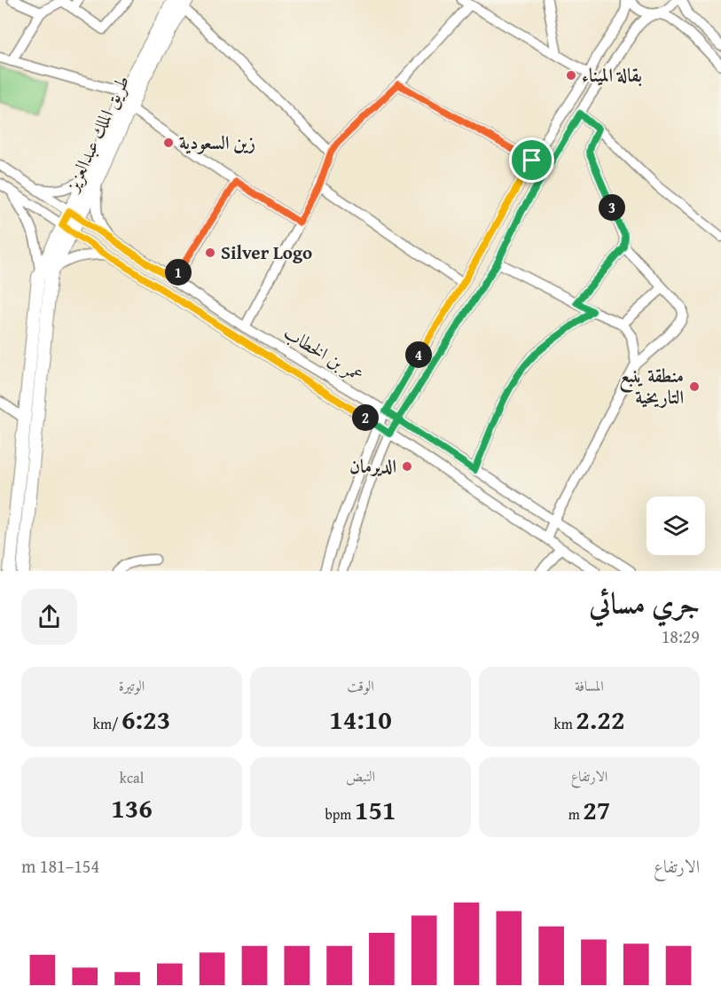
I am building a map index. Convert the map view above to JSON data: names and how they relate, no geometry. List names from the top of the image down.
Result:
{
  "streets": {
    "main road": ["طريق الملك عبدالعزيز"],
    "street": ["عمر بن الخطاب"]
  },
  "crossings": [
    ["طريق الملك عبدالعزيز", "عمر بن الخطاب"]
  ],
  "places": [
    "بقالة الميناء",
    "زين السعودية",
    "Silver Logo",
    "منطقة ينبع التاريخية",
    "الديرمان"
  ],
  "page": {
    "pins": [
      "3",
      "1",
      "4",
      "2"
    ],
    "heading": ["جري مسائي", "18:29"],
    "stats": [
      ["المسافة", "2.22 km"],
      ["الوقت", "14:10"],
      ["الوتيرة", "6:23 /km"],
      ["الارتفاع", "27 m"],
      ["النبض", "151 bpm"],
      ["kcal", "136"]
    ],
    "chart": ["الارتفاع", "154–181 m"]
  }
}
